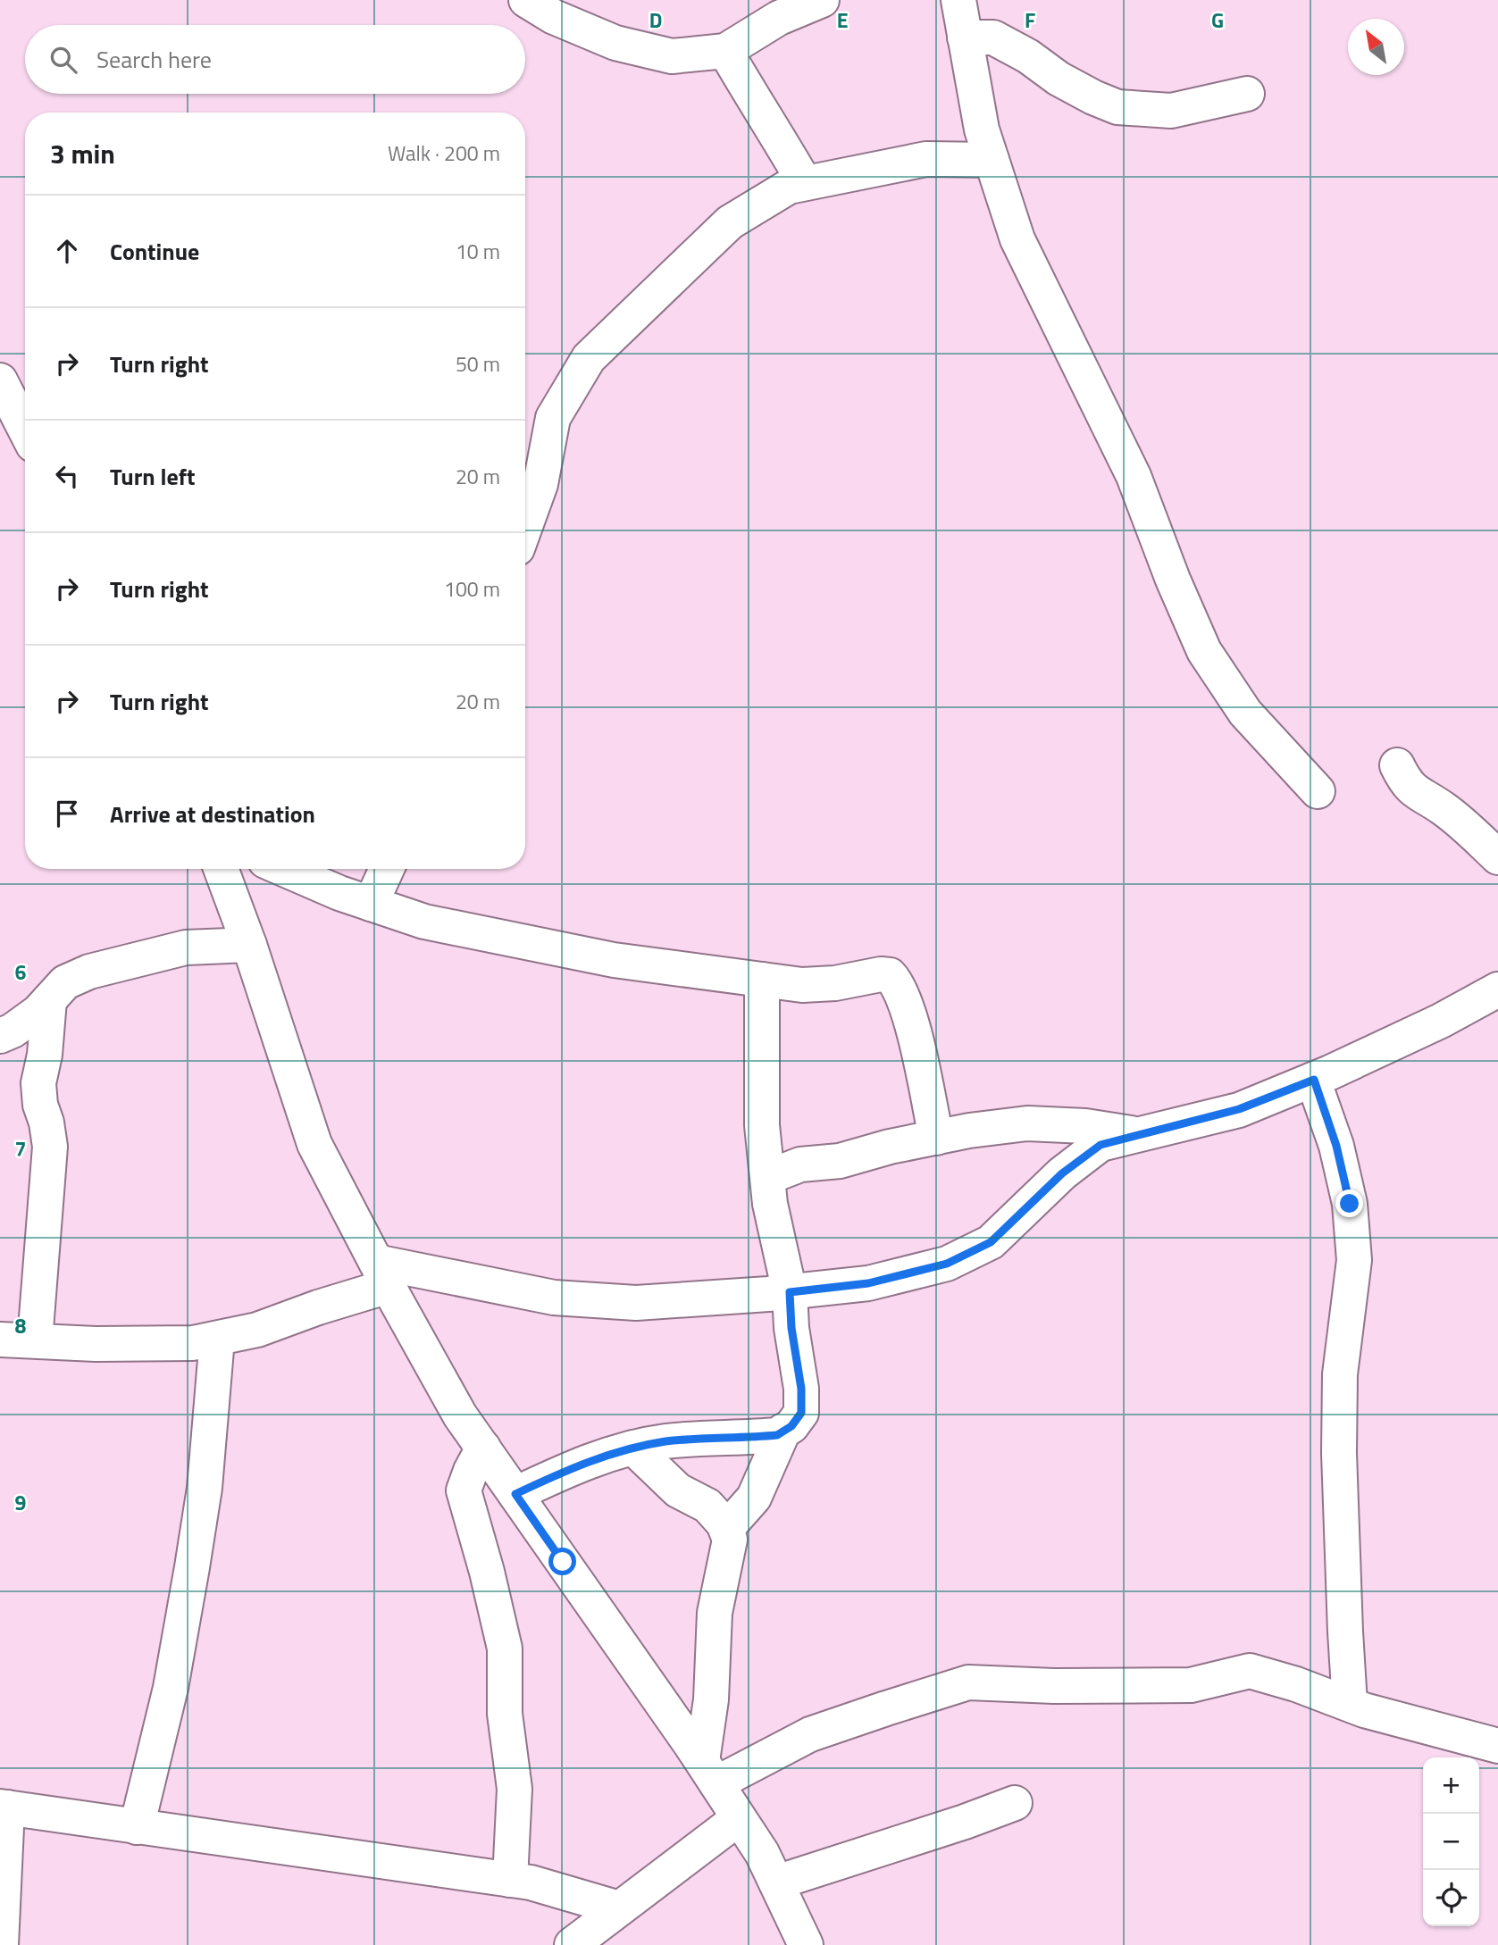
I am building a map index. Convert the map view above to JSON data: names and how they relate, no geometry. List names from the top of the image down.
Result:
{
  "north": "top left",
  "page": {
    "search": "Search here",
    "heading": ["3 min", "Walk · 200 m"],
    "list": [
      ["Continue", "10 m"],
      ["Turn right", "50 m"],
      ["Turn left", "20 m"],
      ["Turn right", "100 m"],
      ["Turn right", "20 m"],
      "Arrive at destination"
    ],
    "map_buttons": ["+", "−"]
  },
  "grid": {
    "columns": [
      "D",
      "E",
      "F",
      "G"
    ],
    "rows": [
      "6",
      "7",
      "8",
      "9"
    ]
  }
}
